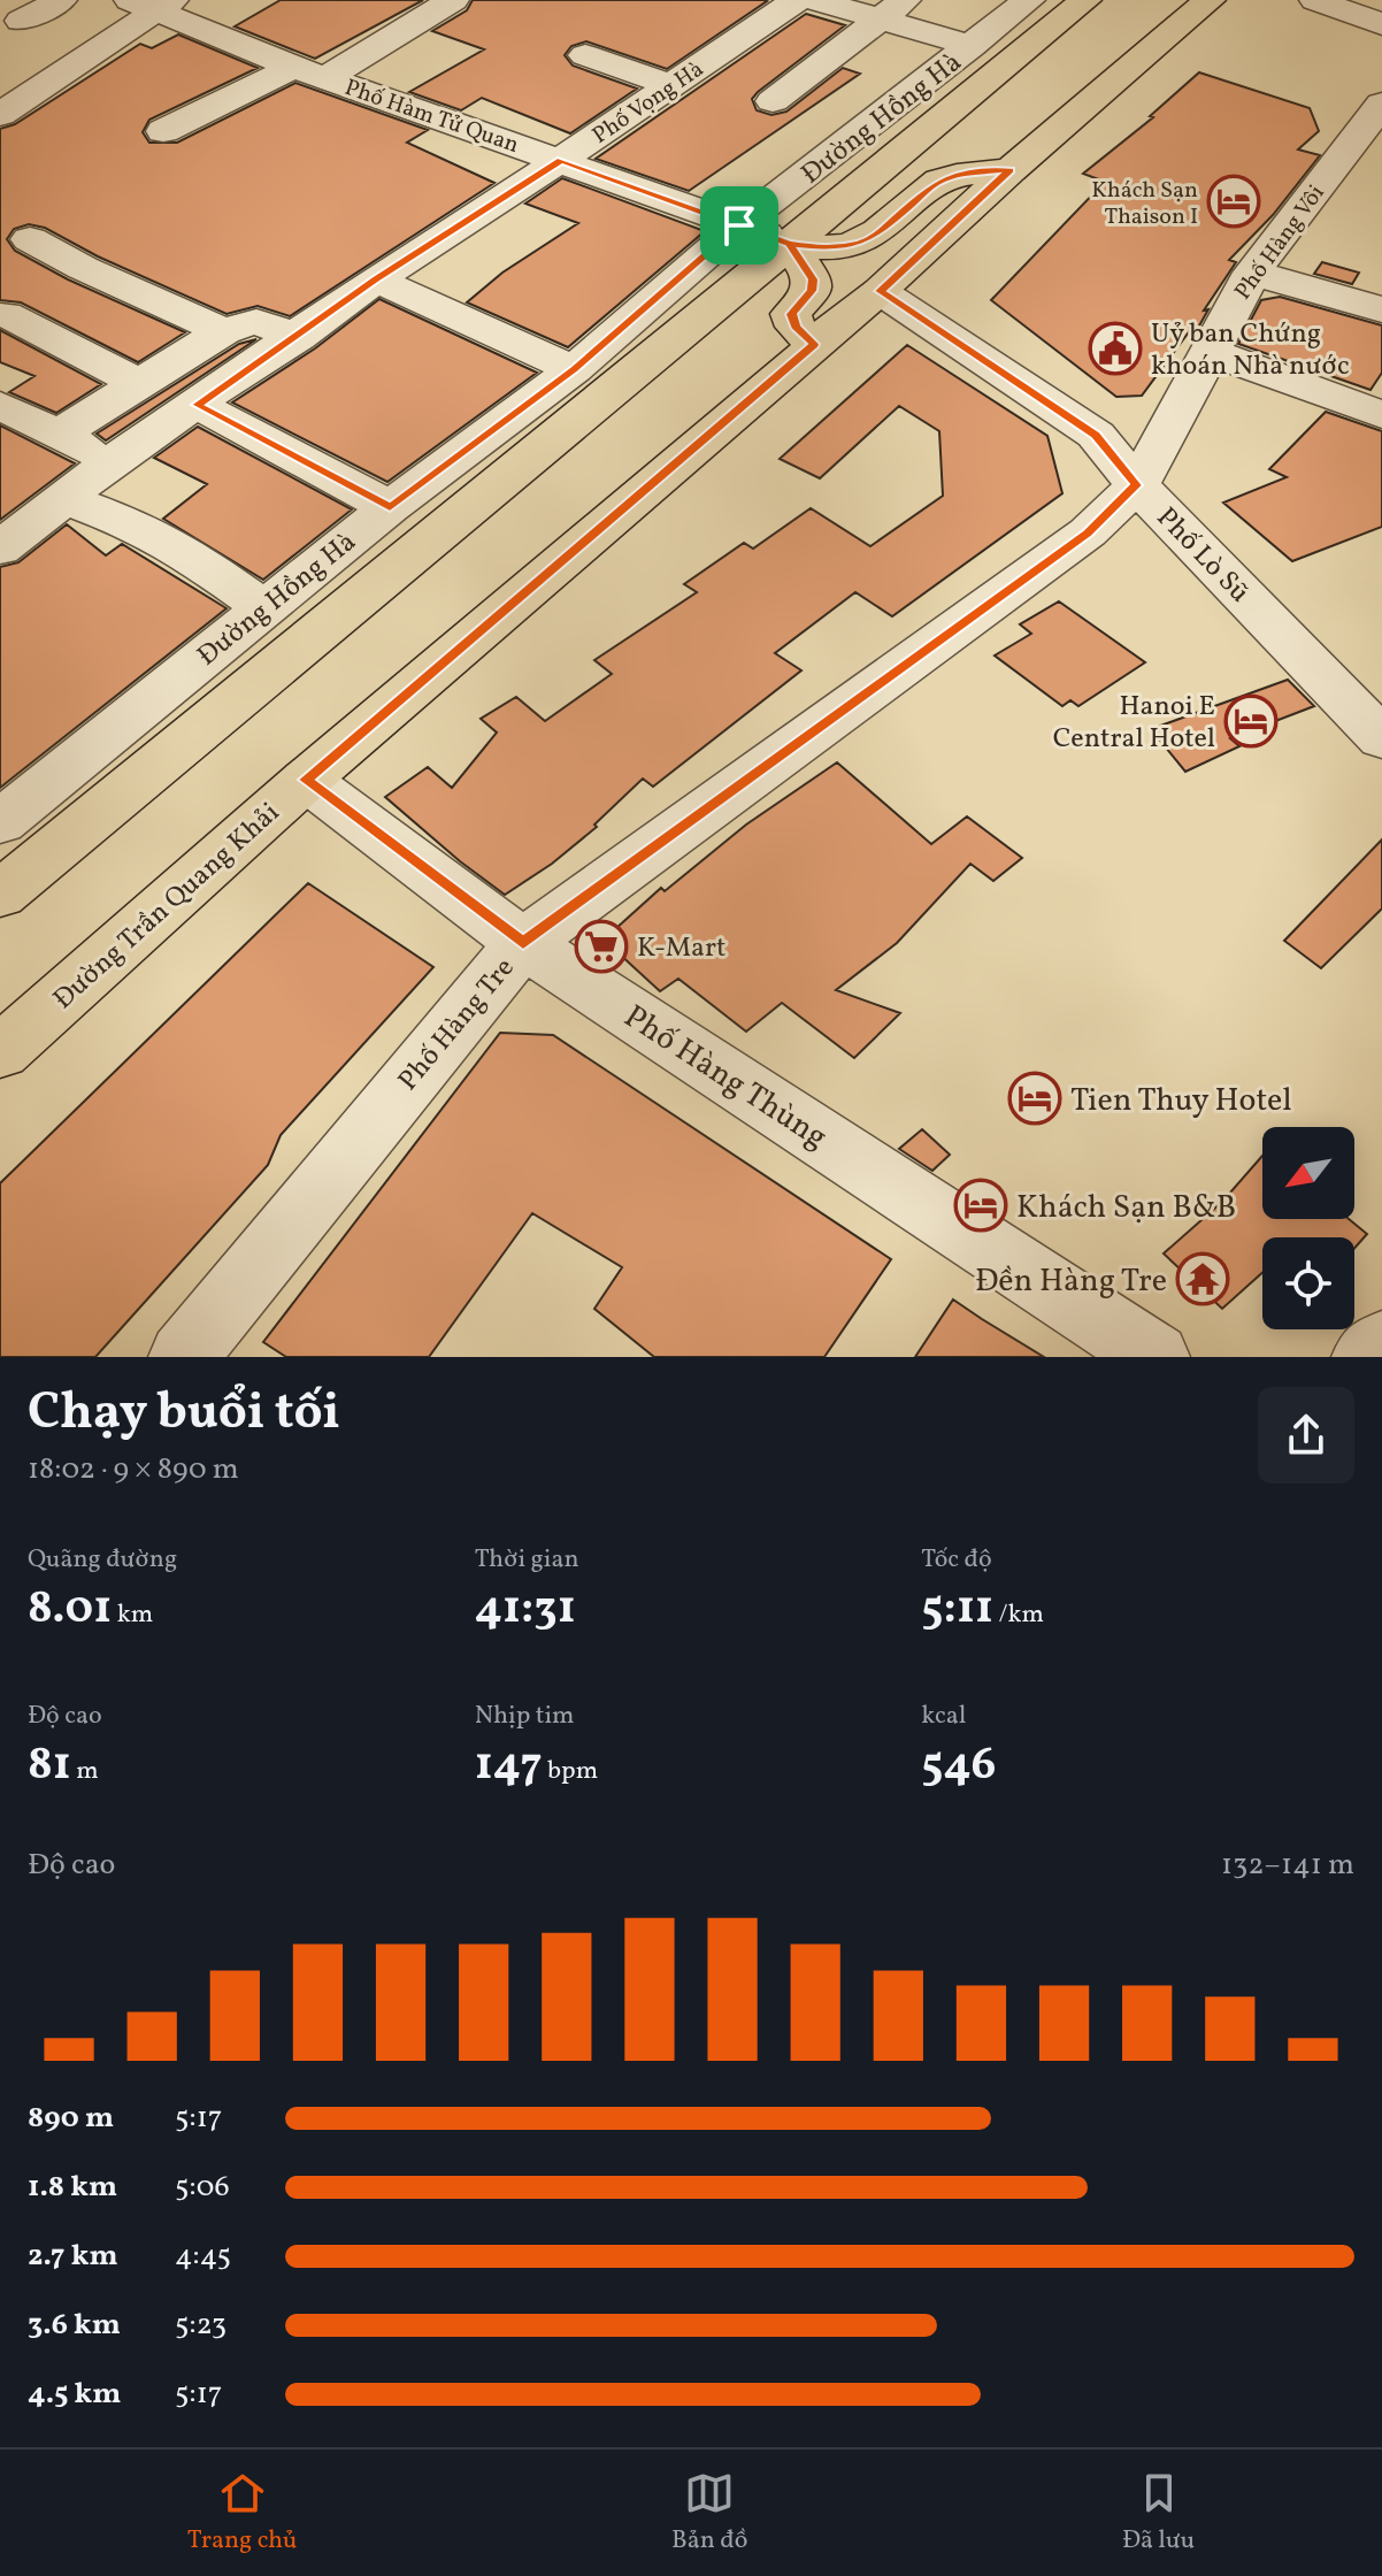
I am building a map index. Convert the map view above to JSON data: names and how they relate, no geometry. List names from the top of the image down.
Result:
{
  "streets": {
    "main road": ["Đường Trần Quang Khải"],
    "street": [
      "Phố Vọng Hà",
      "Phố Hàm Tử Quan",
      "Đường Hồng Hà",
      "Phố Hàng Vôi",
      "Phố Lò Sũ",
      "Phố Hàng Tre",
      "Phố Hàng Thùng"
    ]
  },
  "crossings": [
    ["Phố Vọng Hà", "Phố Hàm Tử Quan"],
    ["Phố Hàm Tử Quan", "Đường Hồng Hà"],
    ["Phố Hàng Vôi", "Phố Lò Sũ"],
    ["Phố Hàng Vôi", "Phố Hàng Tre"],
    ["Phố Lò Sũ", "Đường Trần Quang Khải"],
    ["Phố Lò Sũ", "Phố Hàng Tre"],
    ["Đường Trần Quang Khải", "Phố Hàng Thùng"],
    ["Phố Hàng Tre", "Phố Hàng Thùng"]
  ],
  "places": {
    "hotel": [
      "Khách Sạn Thaison I",
      "Hanoi E Central Hotel",
      "Tien Thuy Hotel",
      "Khách Sạn B&B"
    ],
    "public building": ["Uỷ ban Chứng khoán Nhà nước"],
    "supermarket": ["K-Mart"],
    "temple": ["Đền Hàng Tre"]
  },
  "north": "bottom left",
  "page": {
    "heading": ["Chạy buổi tối", "18:02 · 9 × 890 m"],
    "stats": [
      ["Quãng đường", "8.01 km"],
      ["Thời gian", "41:31"],
      ["Tốc độ", "5:11 /km"],
      ["Độ cao", "81 m"],
      ["Nhịp tim", "147 bpm"],
      ["kcal", "546"]
    ],
    "chart": ["Độ cao", "132–141 m"],
    "list": [
      {
        "name": "890 m",
        "note": "5:17"
      },
      {
        "name": "1.8 km",
        "note": "5:06"
      },
      {
        "name": "2.7 km",
        "note": "4:45"
      },
      {
        "name": "3.6 km",
        "note": "5:23"
      },
      {
        "name": "4.5 km",
        "note": "5:17"
      }
    ],
    "tabs": ["Trang chủ", "Bản đồ", "Đã lưu"]
  }
}
